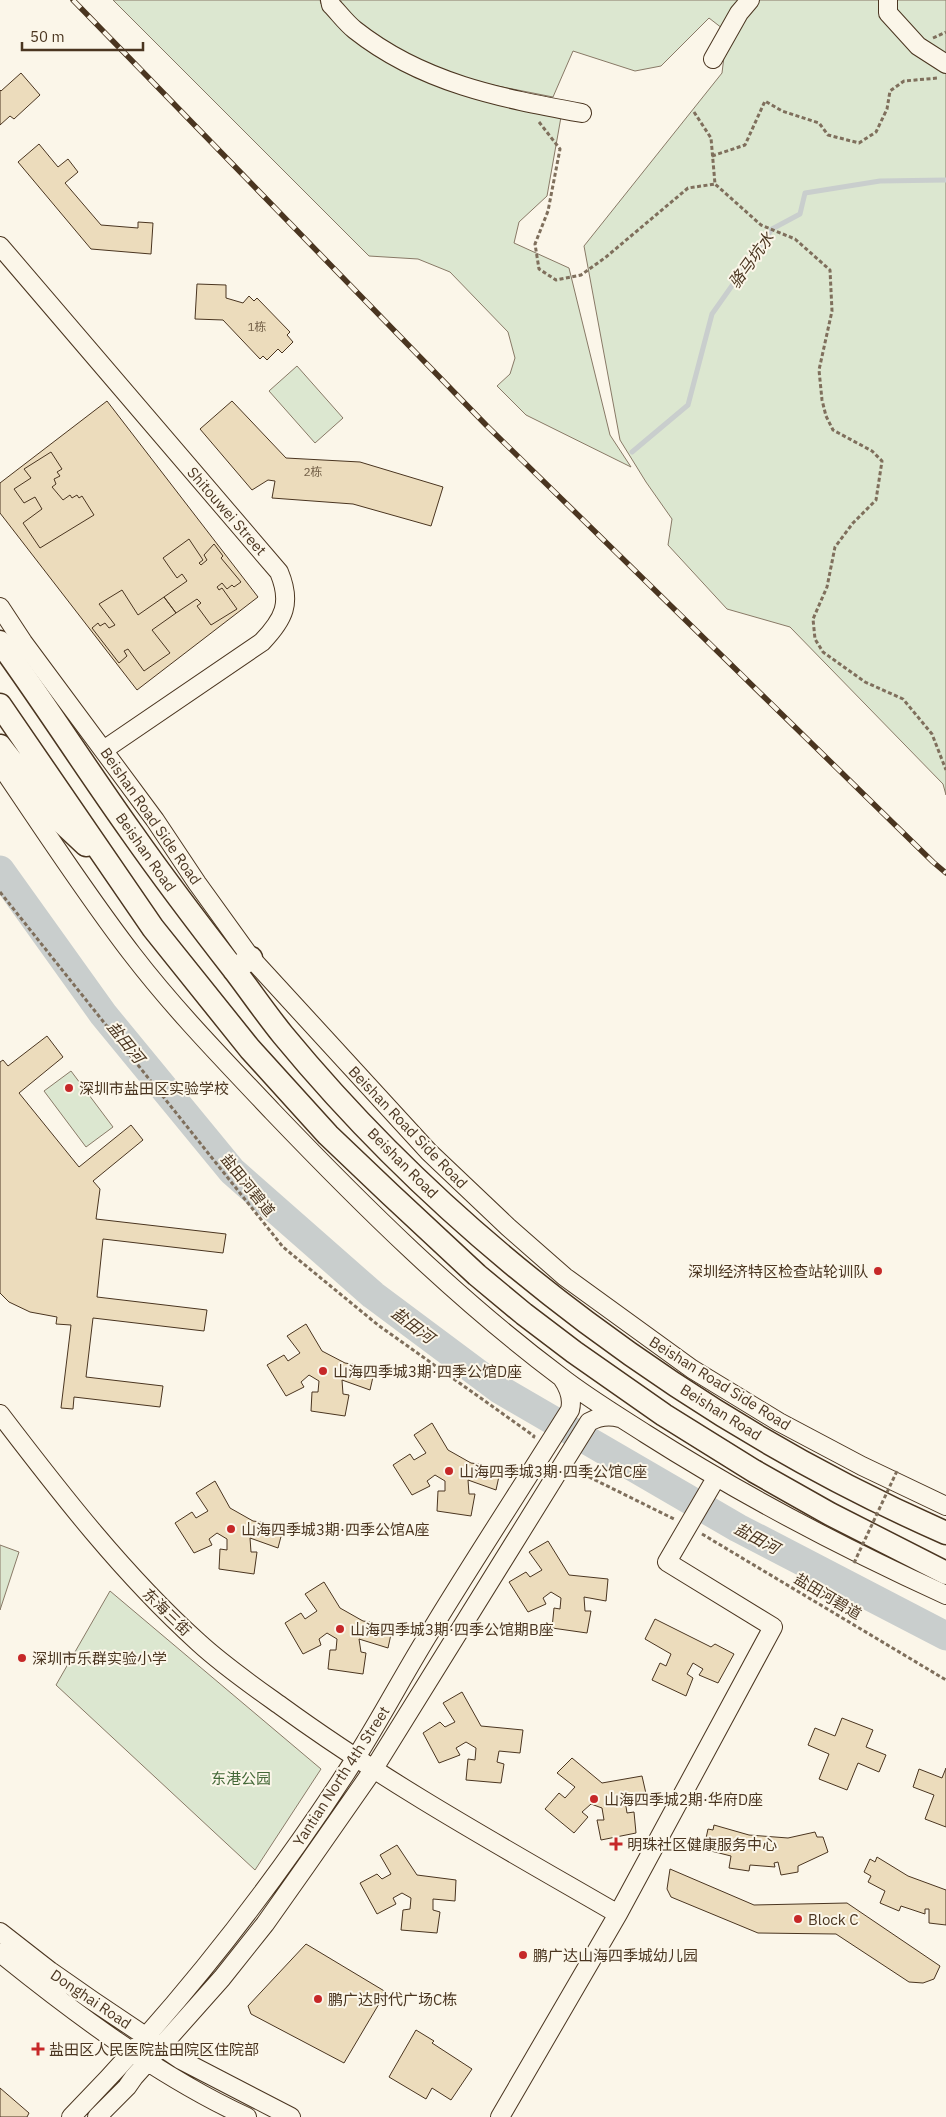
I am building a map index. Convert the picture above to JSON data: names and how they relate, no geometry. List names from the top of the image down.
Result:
{
  "streets": {
    "main road": ["Beishan Road"],
    "street": [
      "Shitouwei Street",
      "Beishan Road Side Road",
      "东海三街",
      "Yantian North 4th Street",
      "Donghai Road"
    ],
    "path": ["盐田河碧道"]
  },
  "crossings": [
    ["Shitouwei Street", "Beishan Road Side Road"],
    ["Beishan Road Side Road", "Beishan Road"],
    ["盐田河碧道", "Yantian North 4th Street"],
    ["东海三街", "Yantian North 4th Street"],
    ["Yantian North 4th Street", "Donghai Road"]
  ],
  "water": ["骆马坑水", "盐田河"],
  "parks": ["东港公园"],
  "places": {
    "other": [
      "深圳市盐田区实验学校",
      "深圳经济特区检查站轮训队",
      "山海四季城3期·四季公馆D座",
      "山海四季城3期·四季公馆C座",
      "山海四季城3期·四季公馆A座",
      "山海四季城3期·四季公馆期B座",
      "深圳市乐群实验小学",
      "山海四季城2期·华府D座",
      "Block C",
      "鹏广达山海四季城幼儿园",
      "鹏广达时代广场C栋"
    ],
    "health": ["明珠社区健康服务中心", "盐田区人民医院盐田院区住院部"]
  },
  "house_numbers": ["1栋", "2栋"],
  "scale_bar": "50 m"
}
